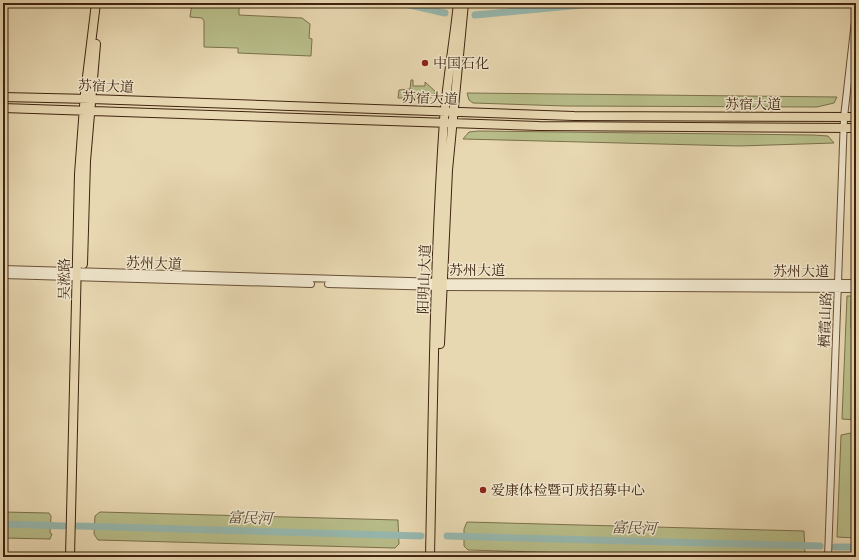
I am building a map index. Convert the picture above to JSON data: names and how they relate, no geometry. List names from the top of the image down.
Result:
{
  "streets": {
    "main road": ["苏宿大道", "吴淞路", "阳明山大道"],
    "street": ["苏州大道", "栖霞山路"]
  },
  "crossings": [
    ["苏宿大道", "吴淞路"],
    ["苏宿大道", "阳明山大道"],
    ["苏宿大道", "栖霞山路"],
    ["苏州大道", "吴淞路"],
    ["苏州大道", "阳明山大道"],
    ["苏州大道", "栖霞山路"]
  ],
  "water": ["富民河"],
  "places": ["中国石化", "爱康体检暨可成招募中心"]
}
